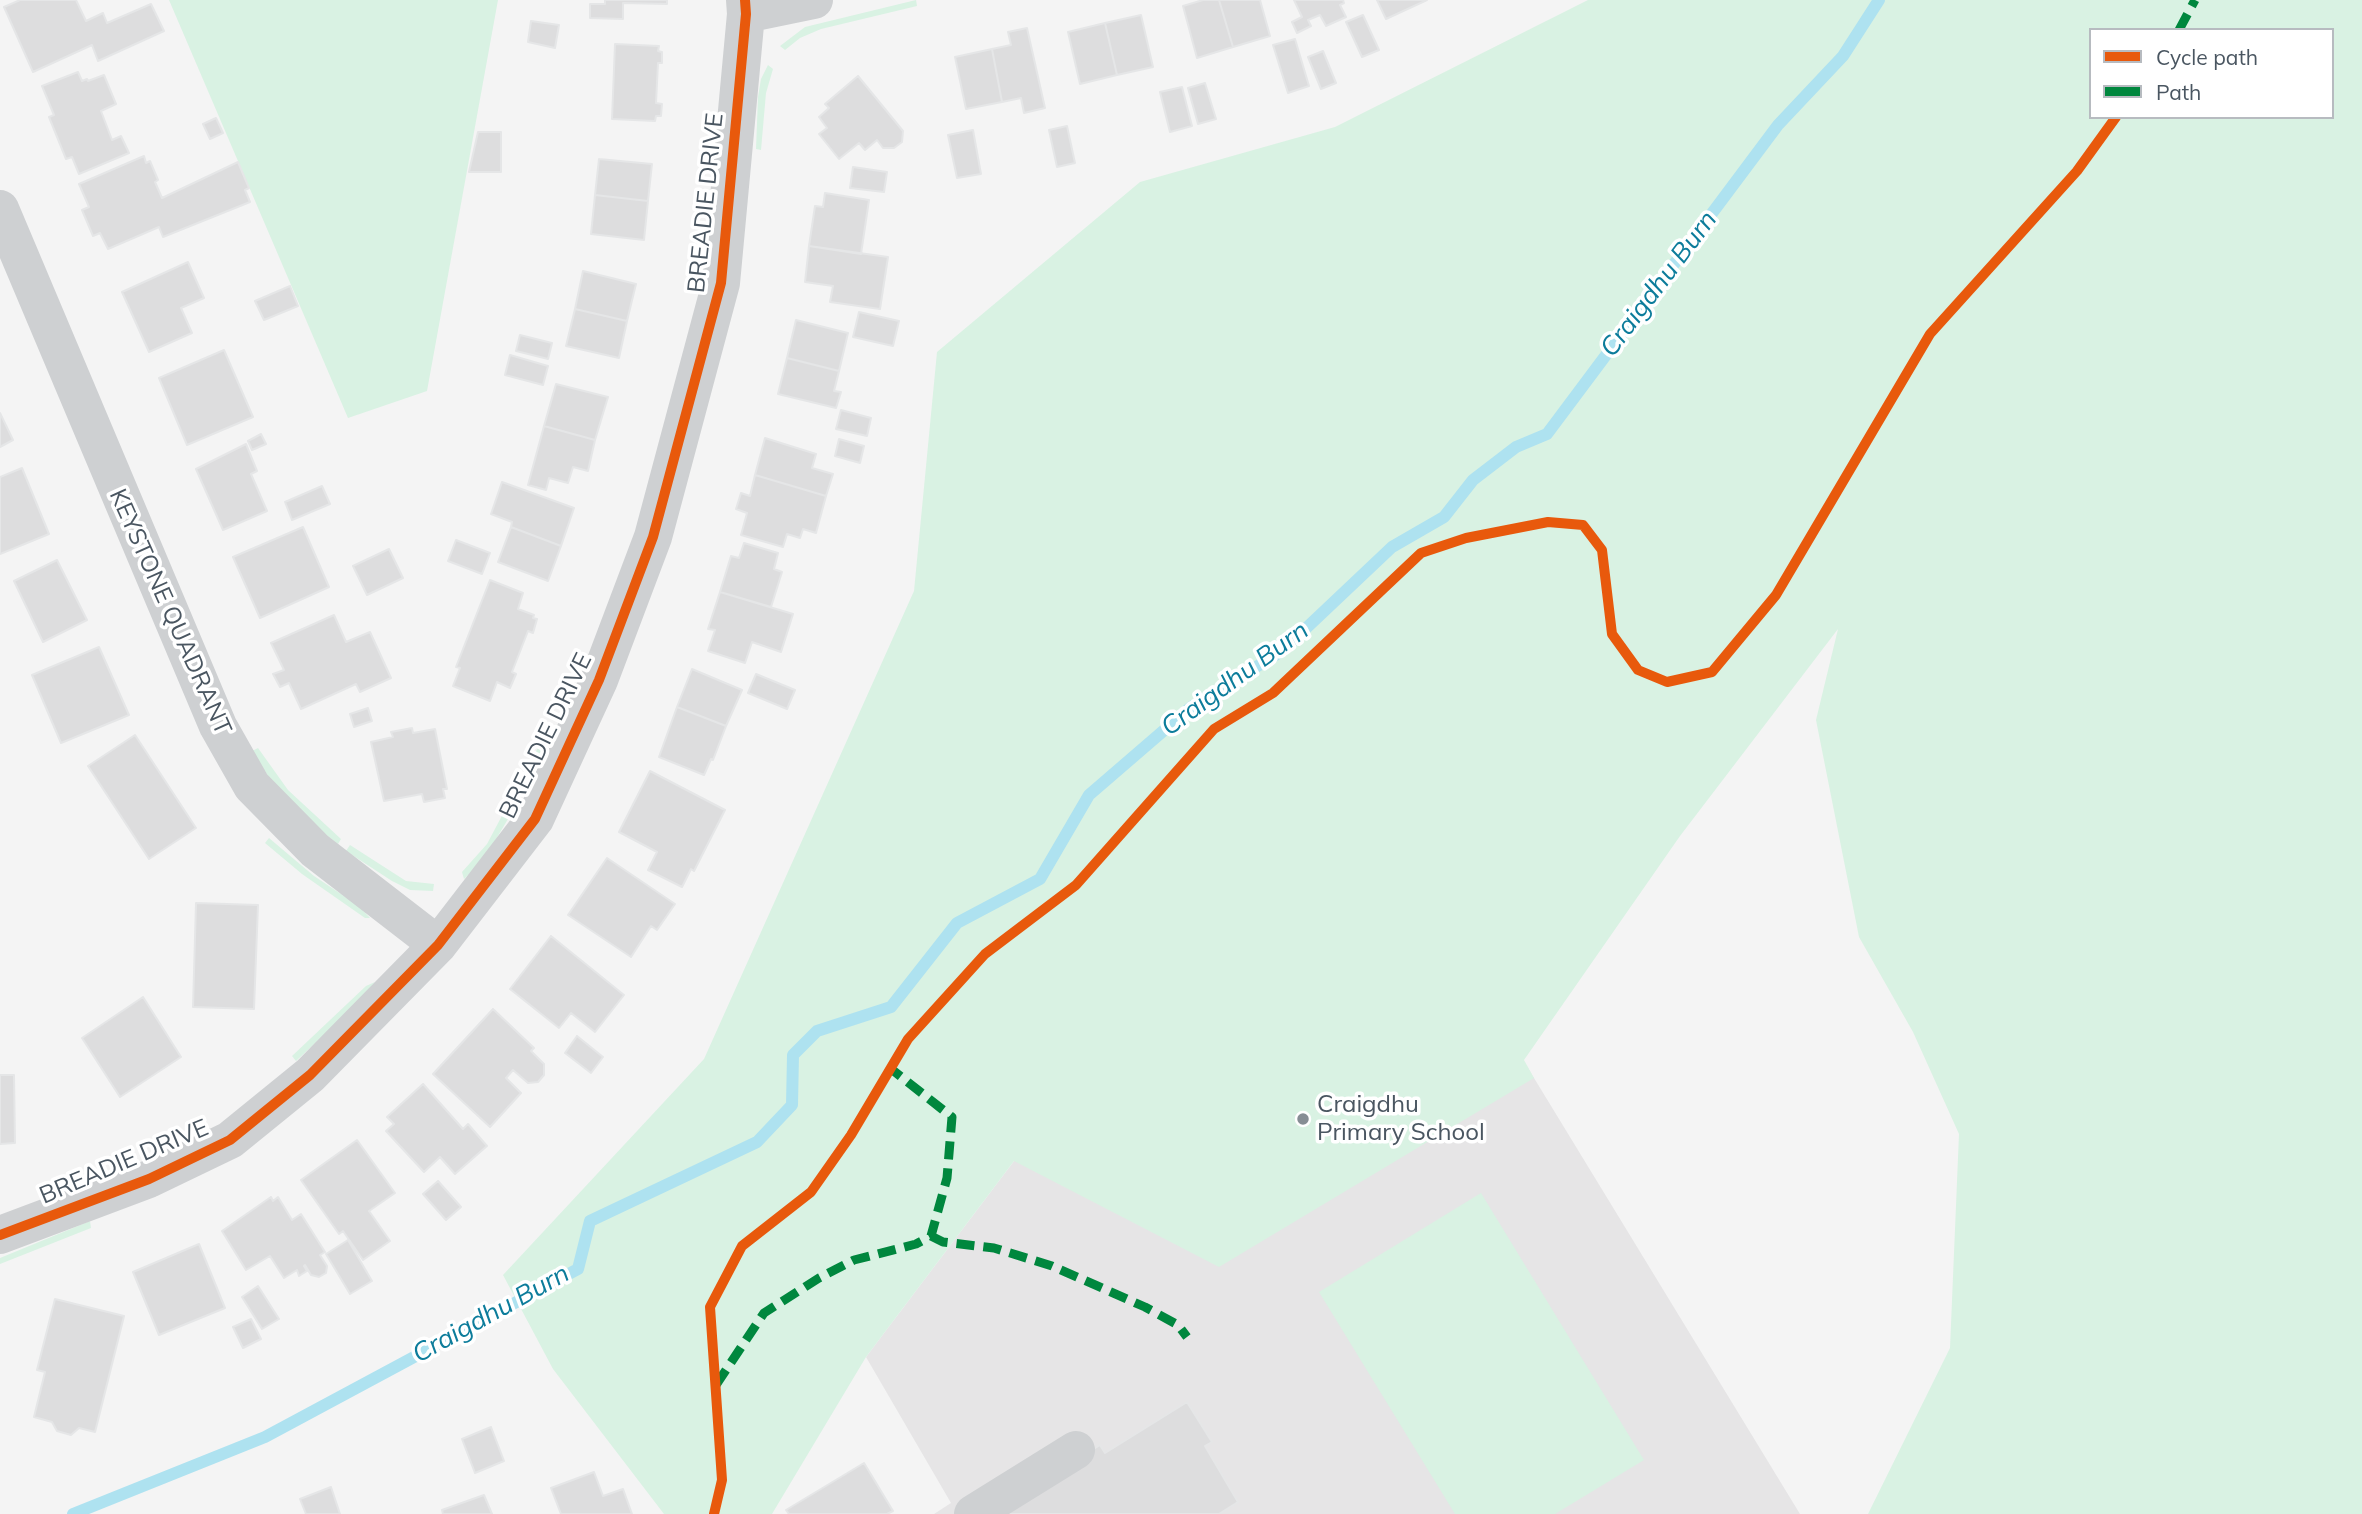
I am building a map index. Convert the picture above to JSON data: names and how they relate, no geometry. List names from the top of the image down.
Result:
{
  "streets": {
    "street": ["BREADIE DRIVE", "KEYSTONE QUADRANT"]
  },
  "crossings": [
    ["BREADIE DRIVE", "KEYSTONE QUADRANT"]
  ],
  "water": ["Craigdhu Burn"],
  "places": ["Craigdhu Primary School"],
  "legend": ["Cycle path", "Path"]
}
